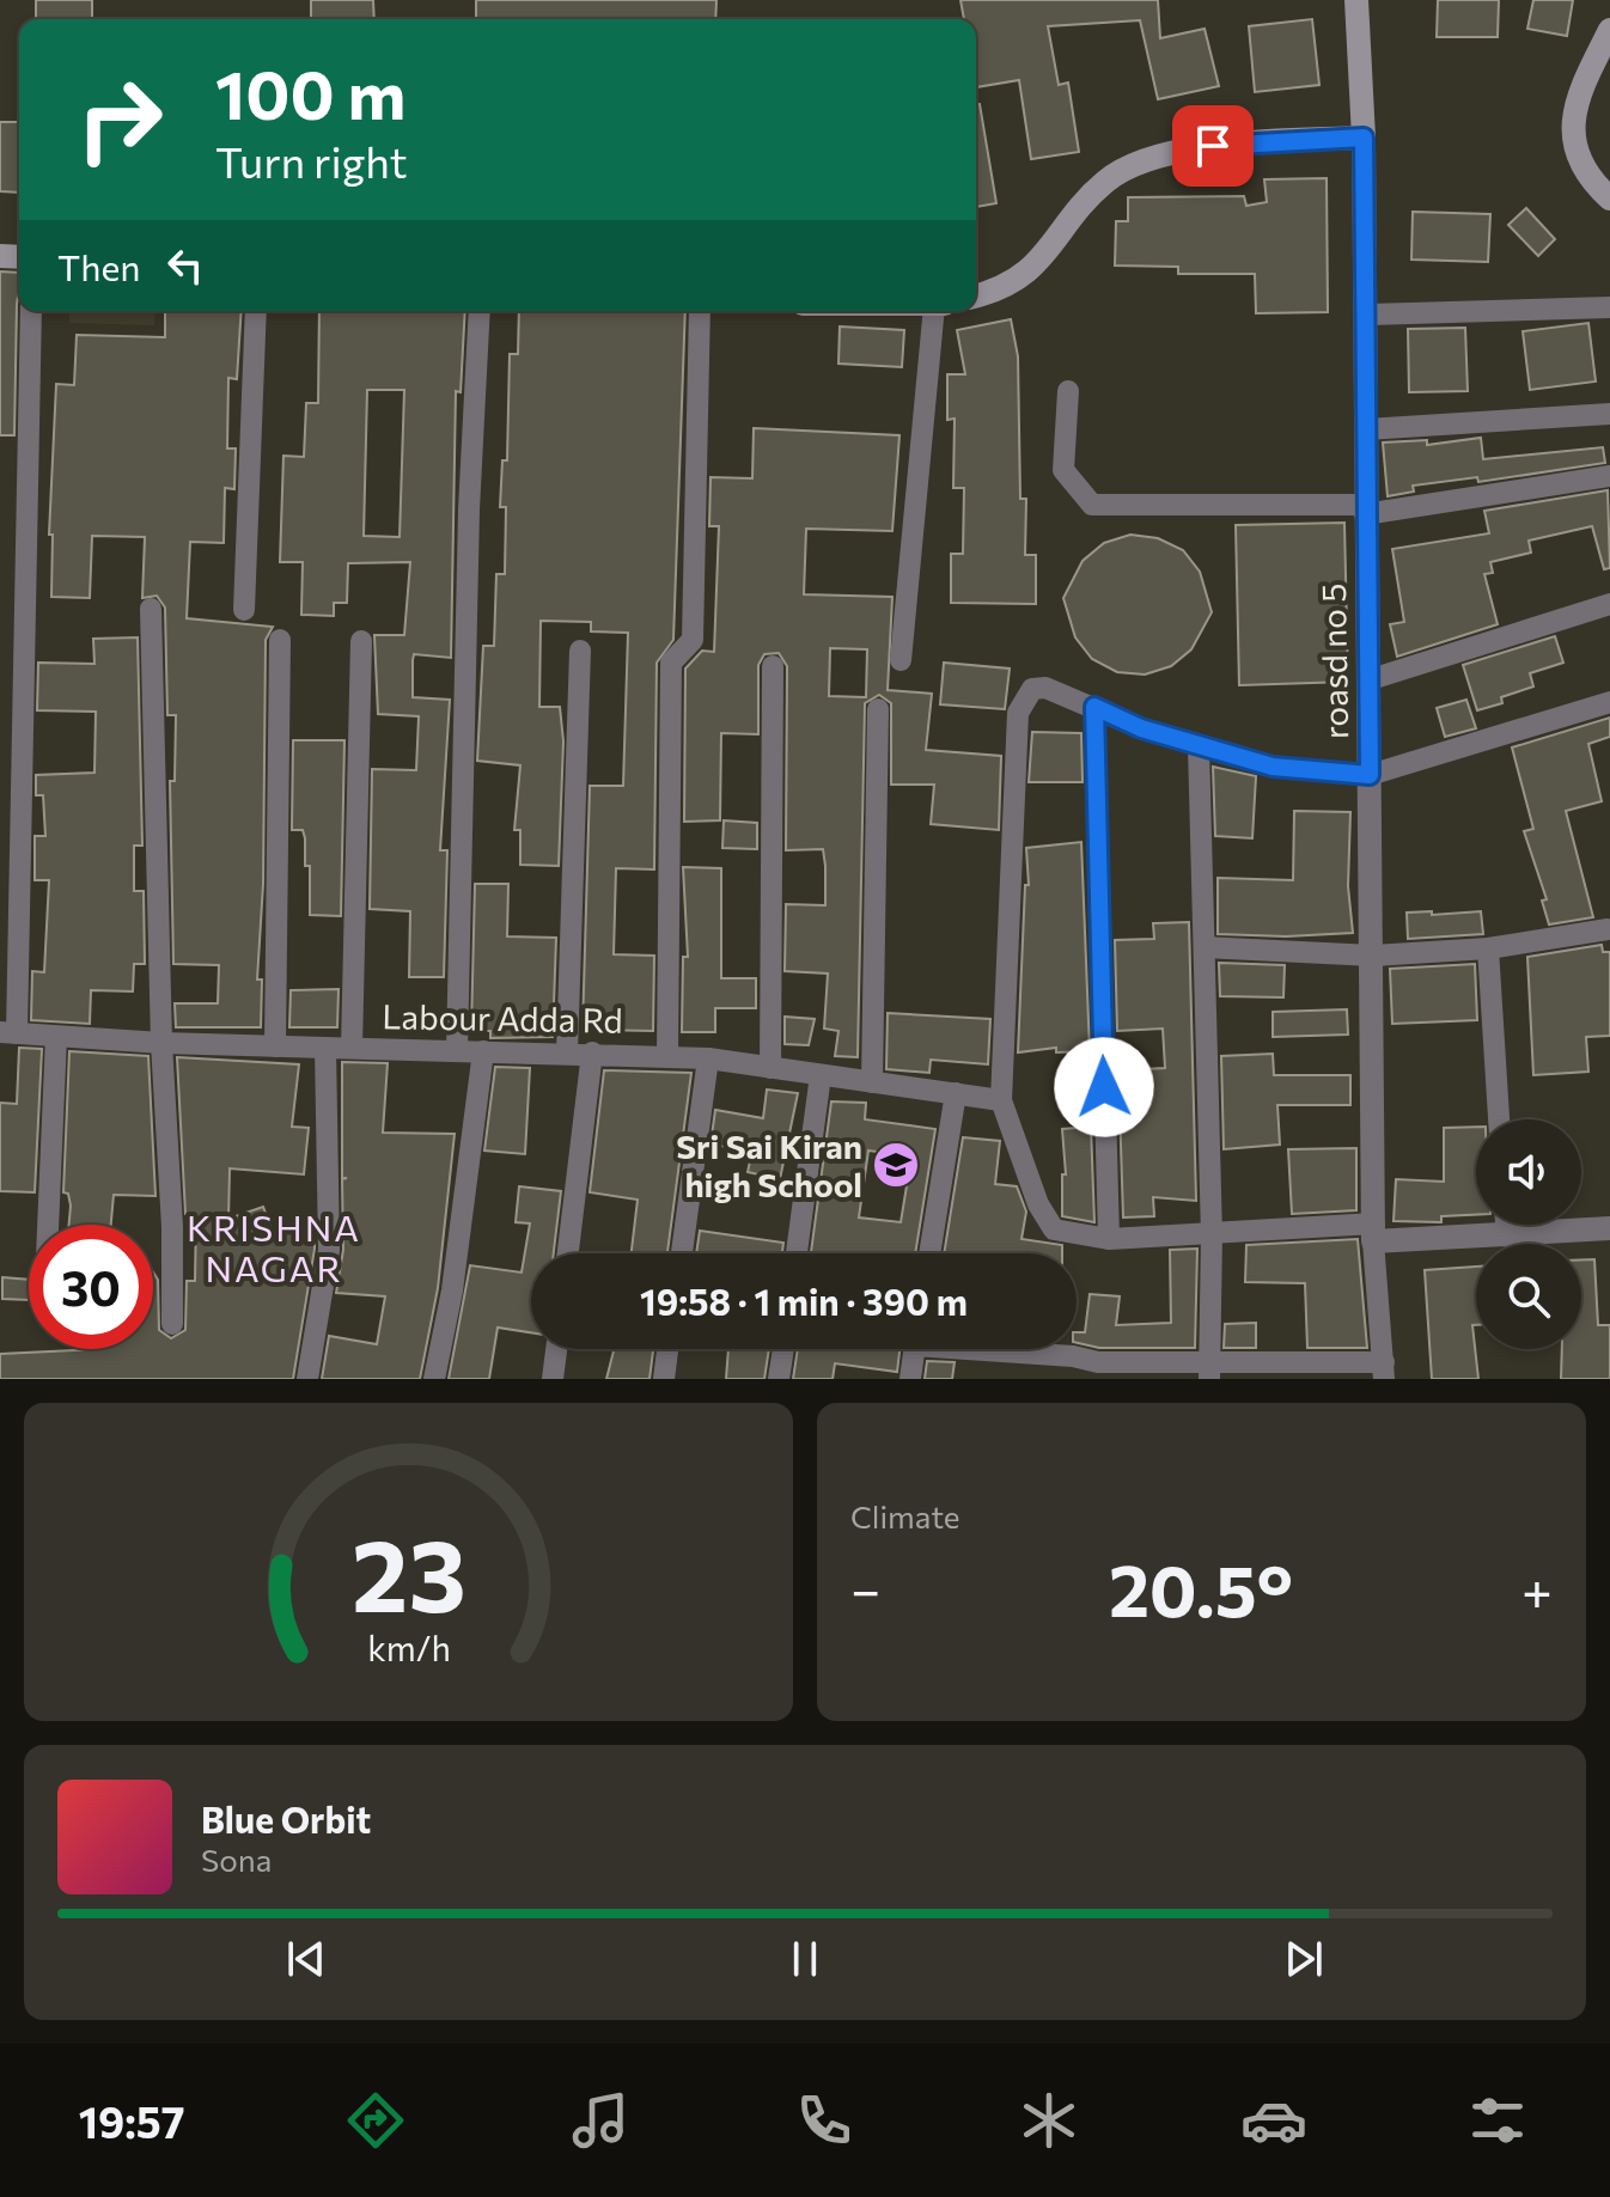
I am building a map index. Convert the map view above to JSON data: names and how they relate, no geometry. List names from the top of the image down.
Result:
{
  "streets": {
    "street": ["roasd no 5", "Labour Adda Rd"]
  },
  "districts": ["KRISHNA NAGAR"],
  "places": {
    "school or university": ["Sri Sai Kiran high School"]
  },
  "page": {
    "turn": ["100 m", "Turn right"],
    "then": "Then",
    "limit": "30",
    "trip": "19:58 · 1 min · 390 m",
    "tile": "Climate",
    "heat": ["−", "20.5°", "+"],
    "song": ["Blue Orbit", "Sona"],
    "tabs": "19:57",
    "gauge": ["23", "km/h"]
  }
}
